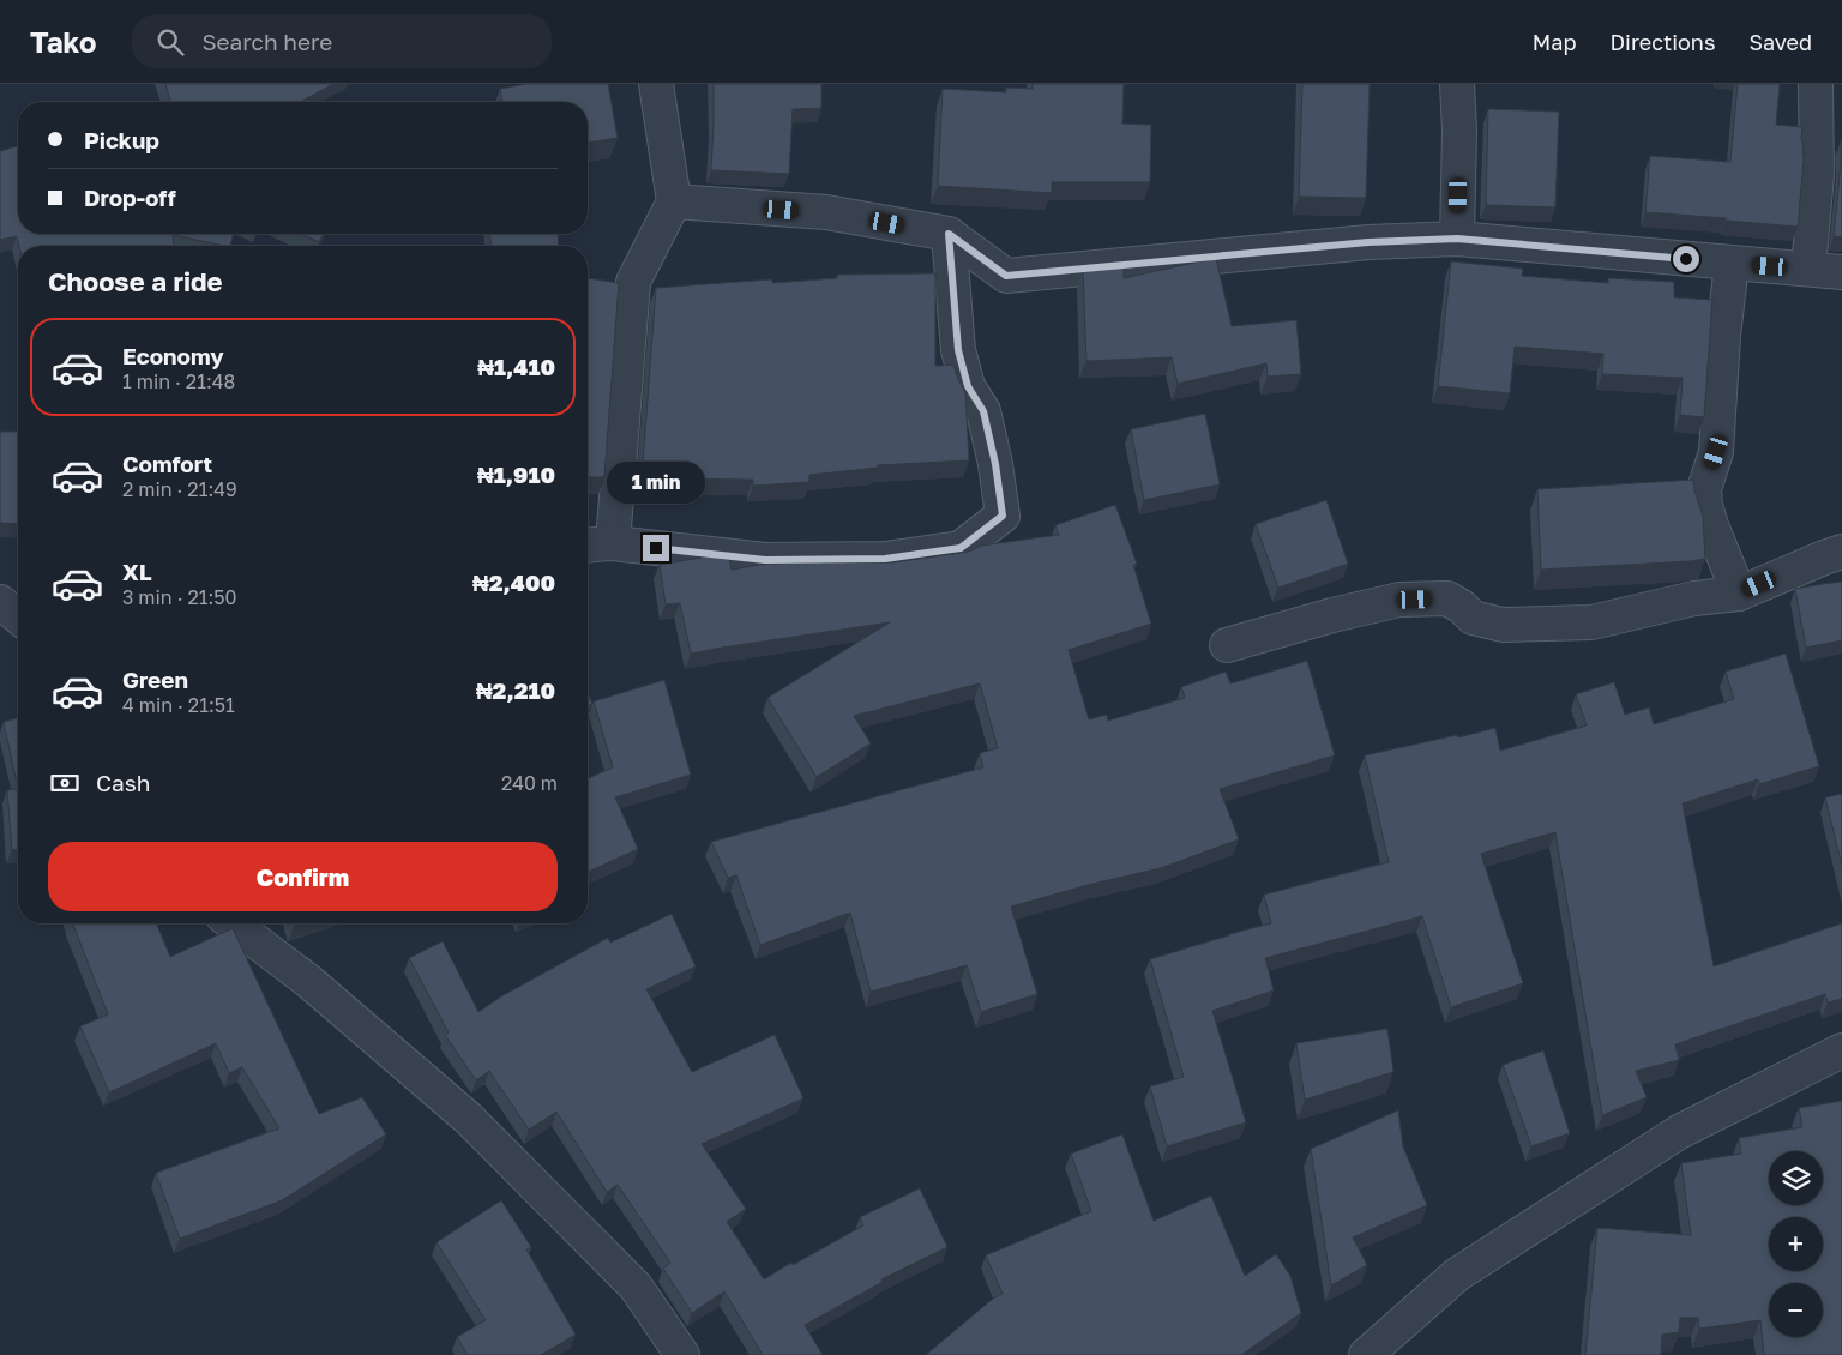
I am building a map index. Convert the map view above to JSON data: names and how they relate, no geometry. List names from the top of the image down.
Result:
{
  "page": {
    "header": "Tako",
    "search": "Search here",
    "nav": ["Map", "Directions", "Saved"],
    "banner": ["Pickup", "Drop-off"],
    "heading": "Choose a ride",
    "list": [
      {
        "name": "Economy",
        "note": "1 min · 21:48",
        "value": "₦1,410"
      },
      {
        "name": "Comfort",
        "note": "2 min · 21:49",
        "value": "₦1,910"
      },
      {
        "name": "XL",
        "note": "3 min · 21:50",
        "value": "₦2,400"
      },
      {
        "name": "Green",
        "note": "4 min · 21:51",
        "value": "₦2,210"
      }
    ],
    "bubble": "1 min",
    "pay": ["Cash", "240 m"],
    "buttons": "Confirm",
    "map_buttons": ["+", "−"]
  }
}
